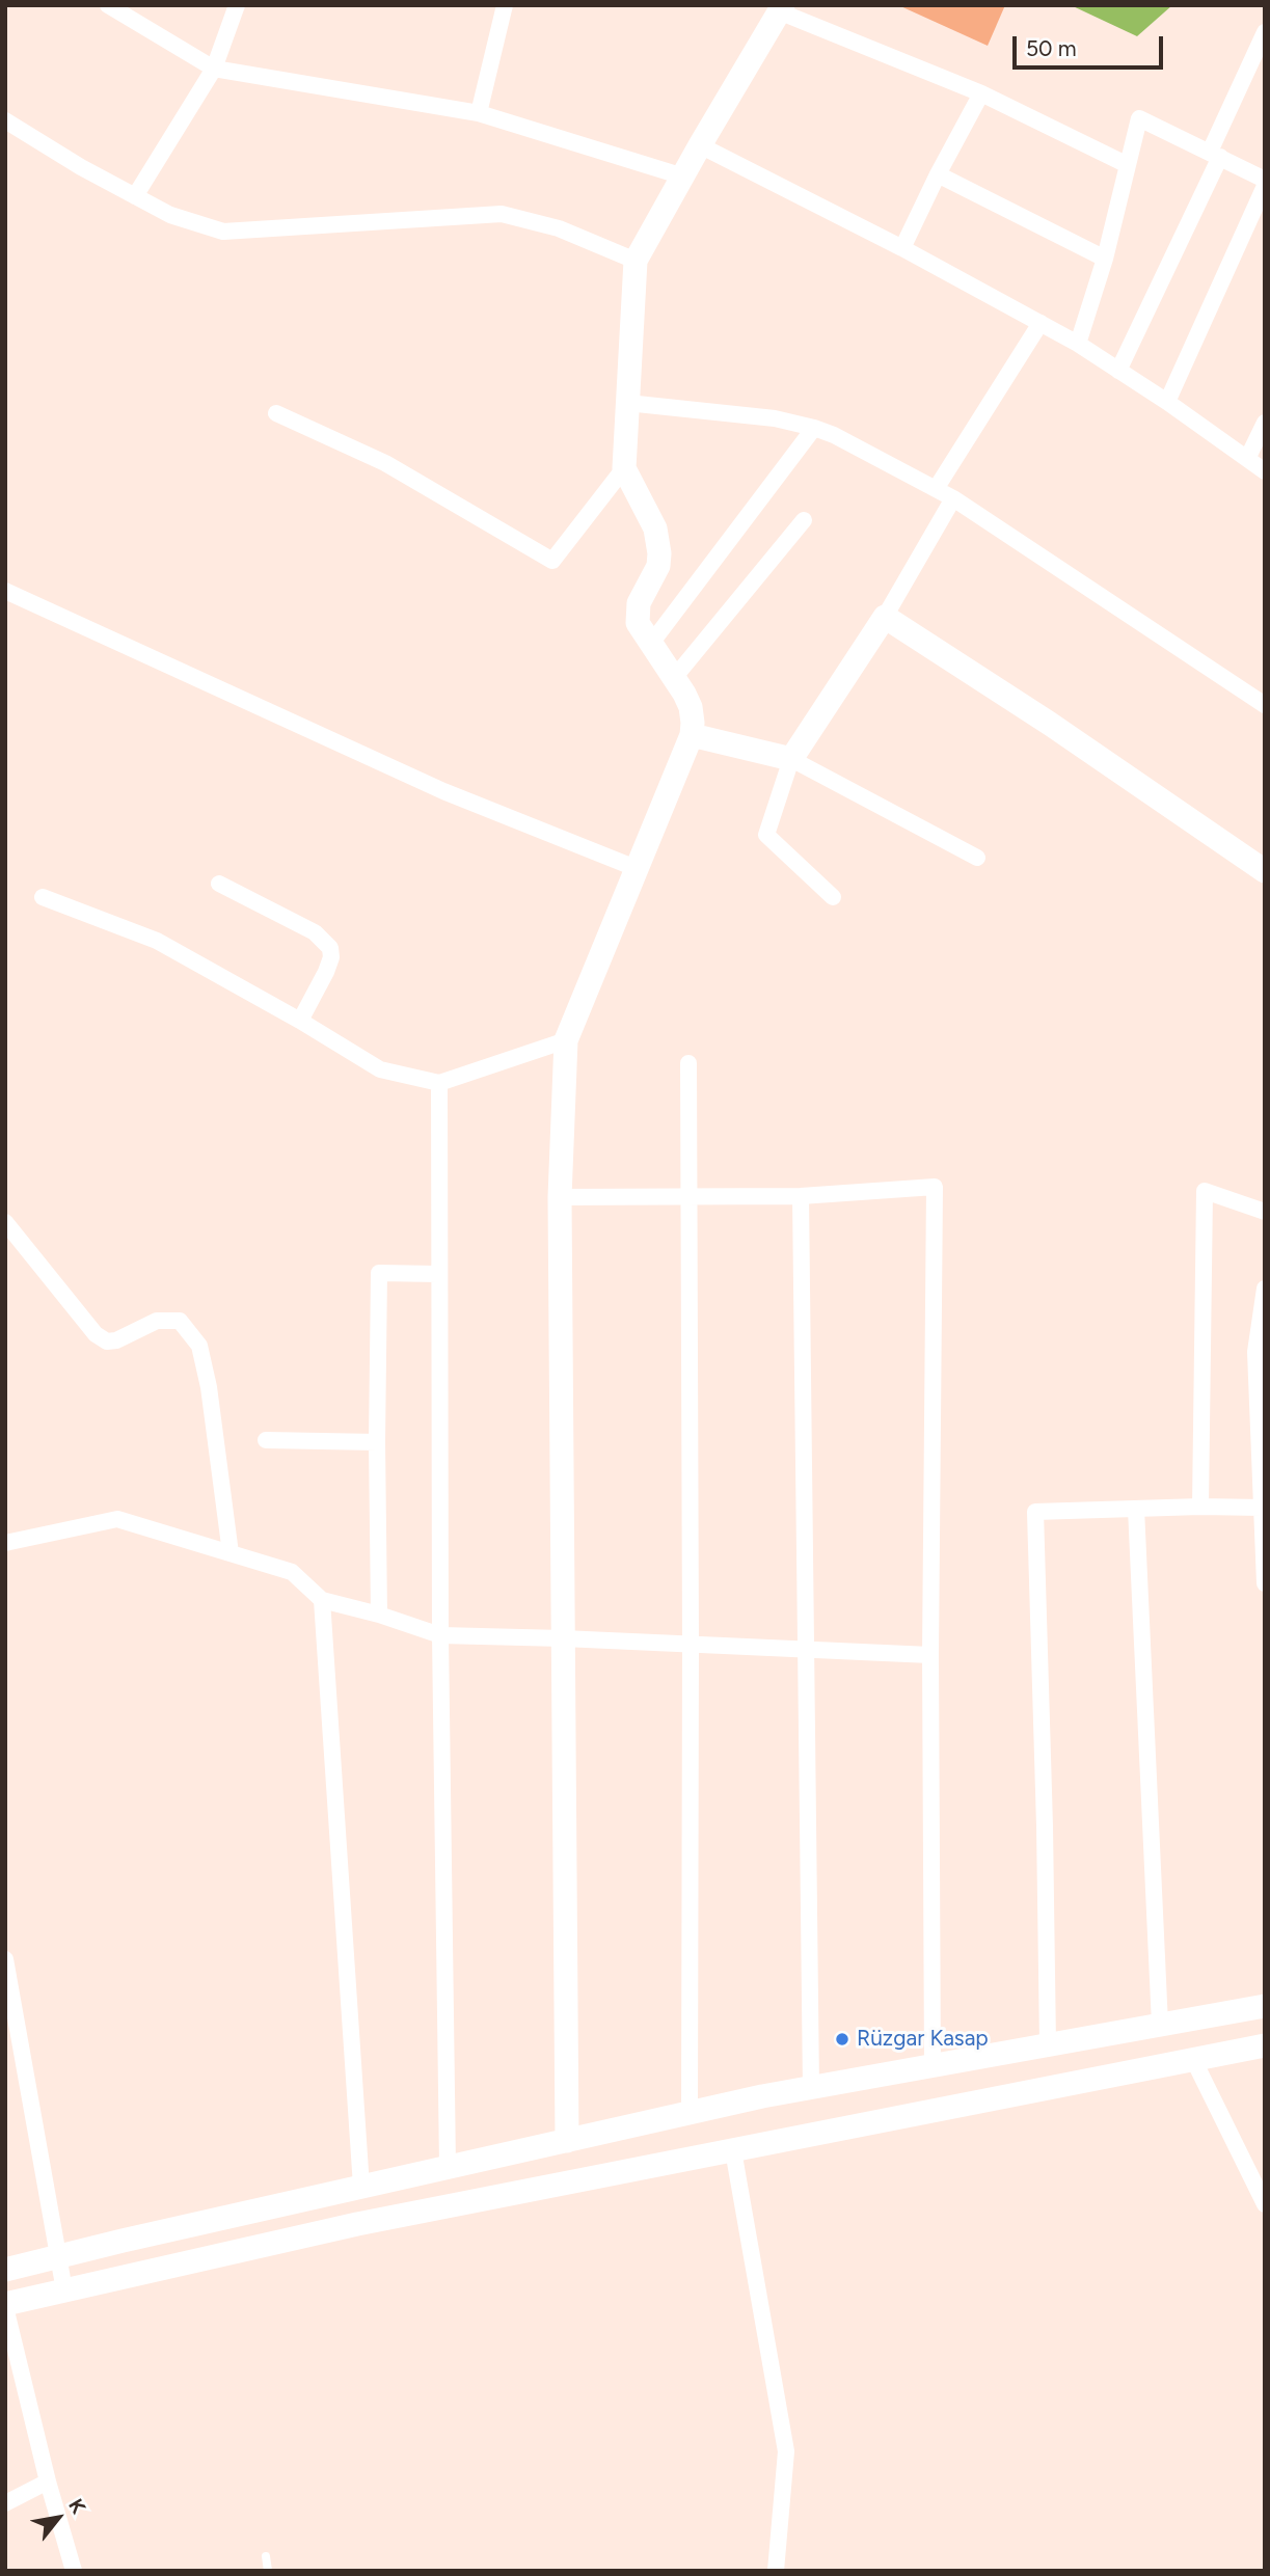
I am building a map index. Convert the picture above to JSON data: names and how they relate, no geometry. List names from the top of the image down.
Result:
{
  "places": ["Rüzgar Kasap"],
  "scale_bar": "50 m",
  "north": "top right"
}
